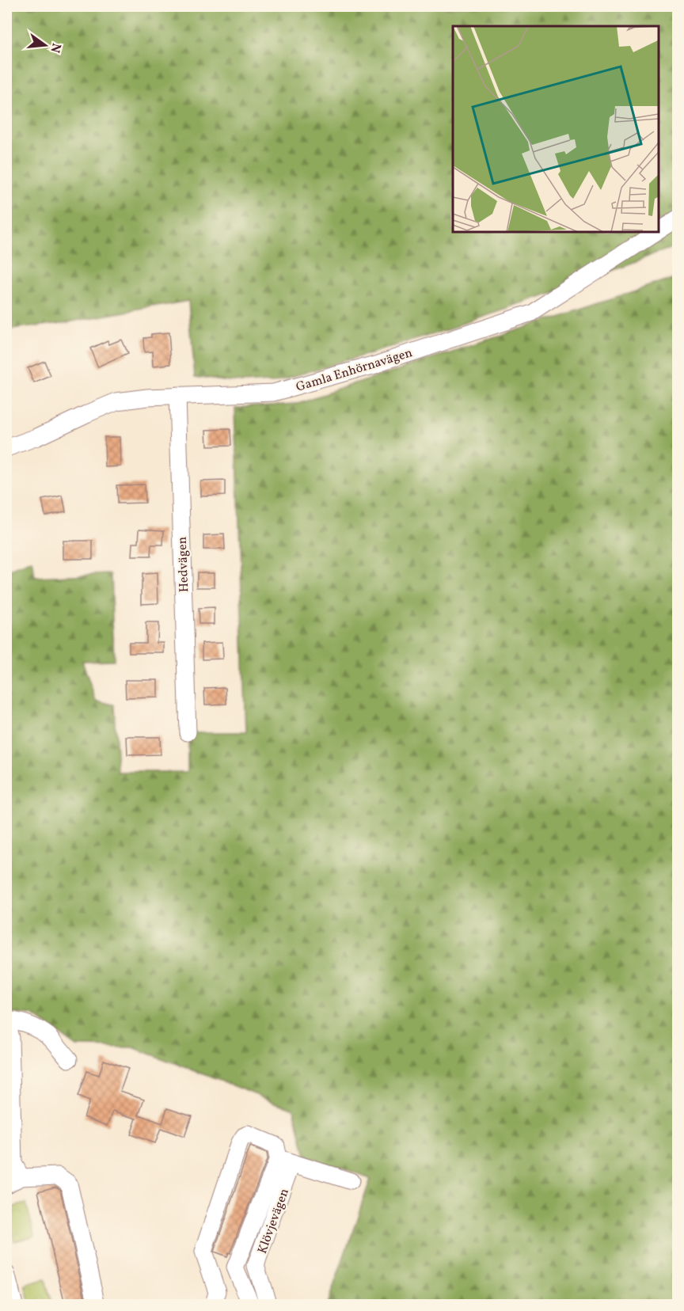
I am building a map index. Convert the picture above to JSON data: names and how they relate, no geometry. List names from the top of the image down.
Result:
{
  "streets": {
    "street": ["Gamla Enhörnavägen", "Hedvägen", "Klövjevägen"]
  },
  "crossings": [
    ["Gamla Enhörnavägen", "Hedvägen"]
  ],
  "north": "right"
}
